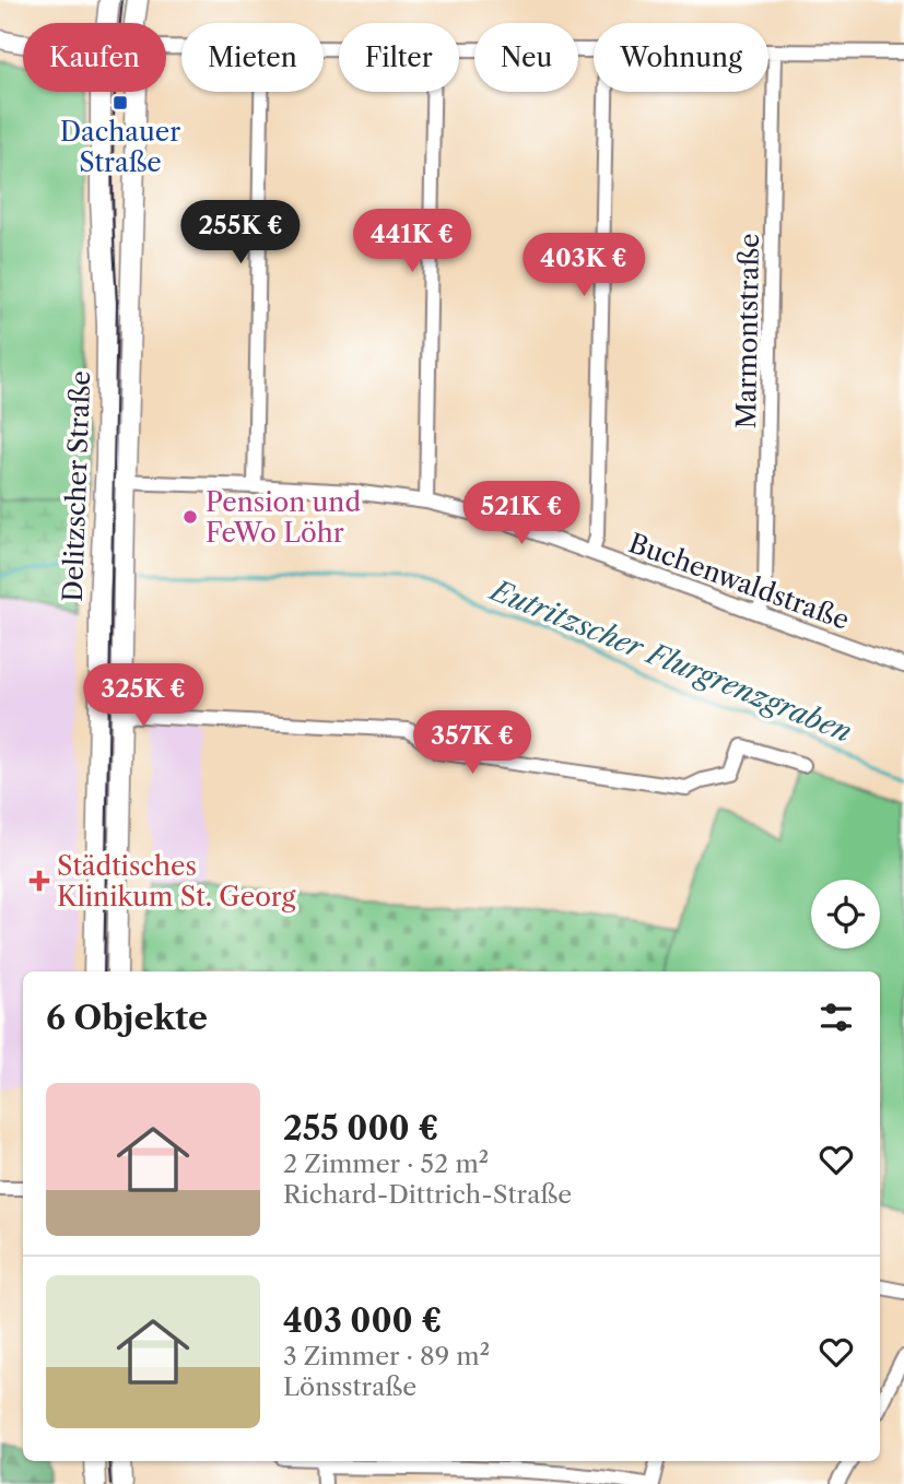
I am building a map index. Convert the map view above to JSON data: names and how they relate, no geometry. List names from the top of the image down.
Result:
{
  "streets": {
    "main road": ["Delitzscher Straße"],
    "street": ["Marmontstraße", "Buchenwaldstraße"]
  },
  "crossings": [
    ["Marmontstraße", "Buchenwaldstraße"],
    ["Delitzscher Straße", "Buchenwaldstraße"]
  ],
  "water": ["Eutritzscher Flurgrenzgraben"],
  "places": {
    "transit": ["Dachauer Straße"],
    "other": ["Pension und FeWo Löhr"],
    "health": ["Städtisches Klinikum St. Georg"]
  },
  "page": {
    "chip": [
      "Kaufen",
      "Mieten",
      "Filter",
      "Neu",
      "Wohnung"
    ],
    "price": [
      "255K €",
      "441K €",
      "403K €",
      "521K €",
      "325K €",
      "357K €"
    ],
    "heading": "6 Objekte",
    "list": [
      {
        "name": "255 000 €",
        "note": "2 Zimmer · 52 m² · Richard-Dittrich-Straße"
      },
      {
        "name": "403 000 €",
        "note": "3 Zimmer · 89 m² · Lönsstraße"
      }
    ]
  }
}
